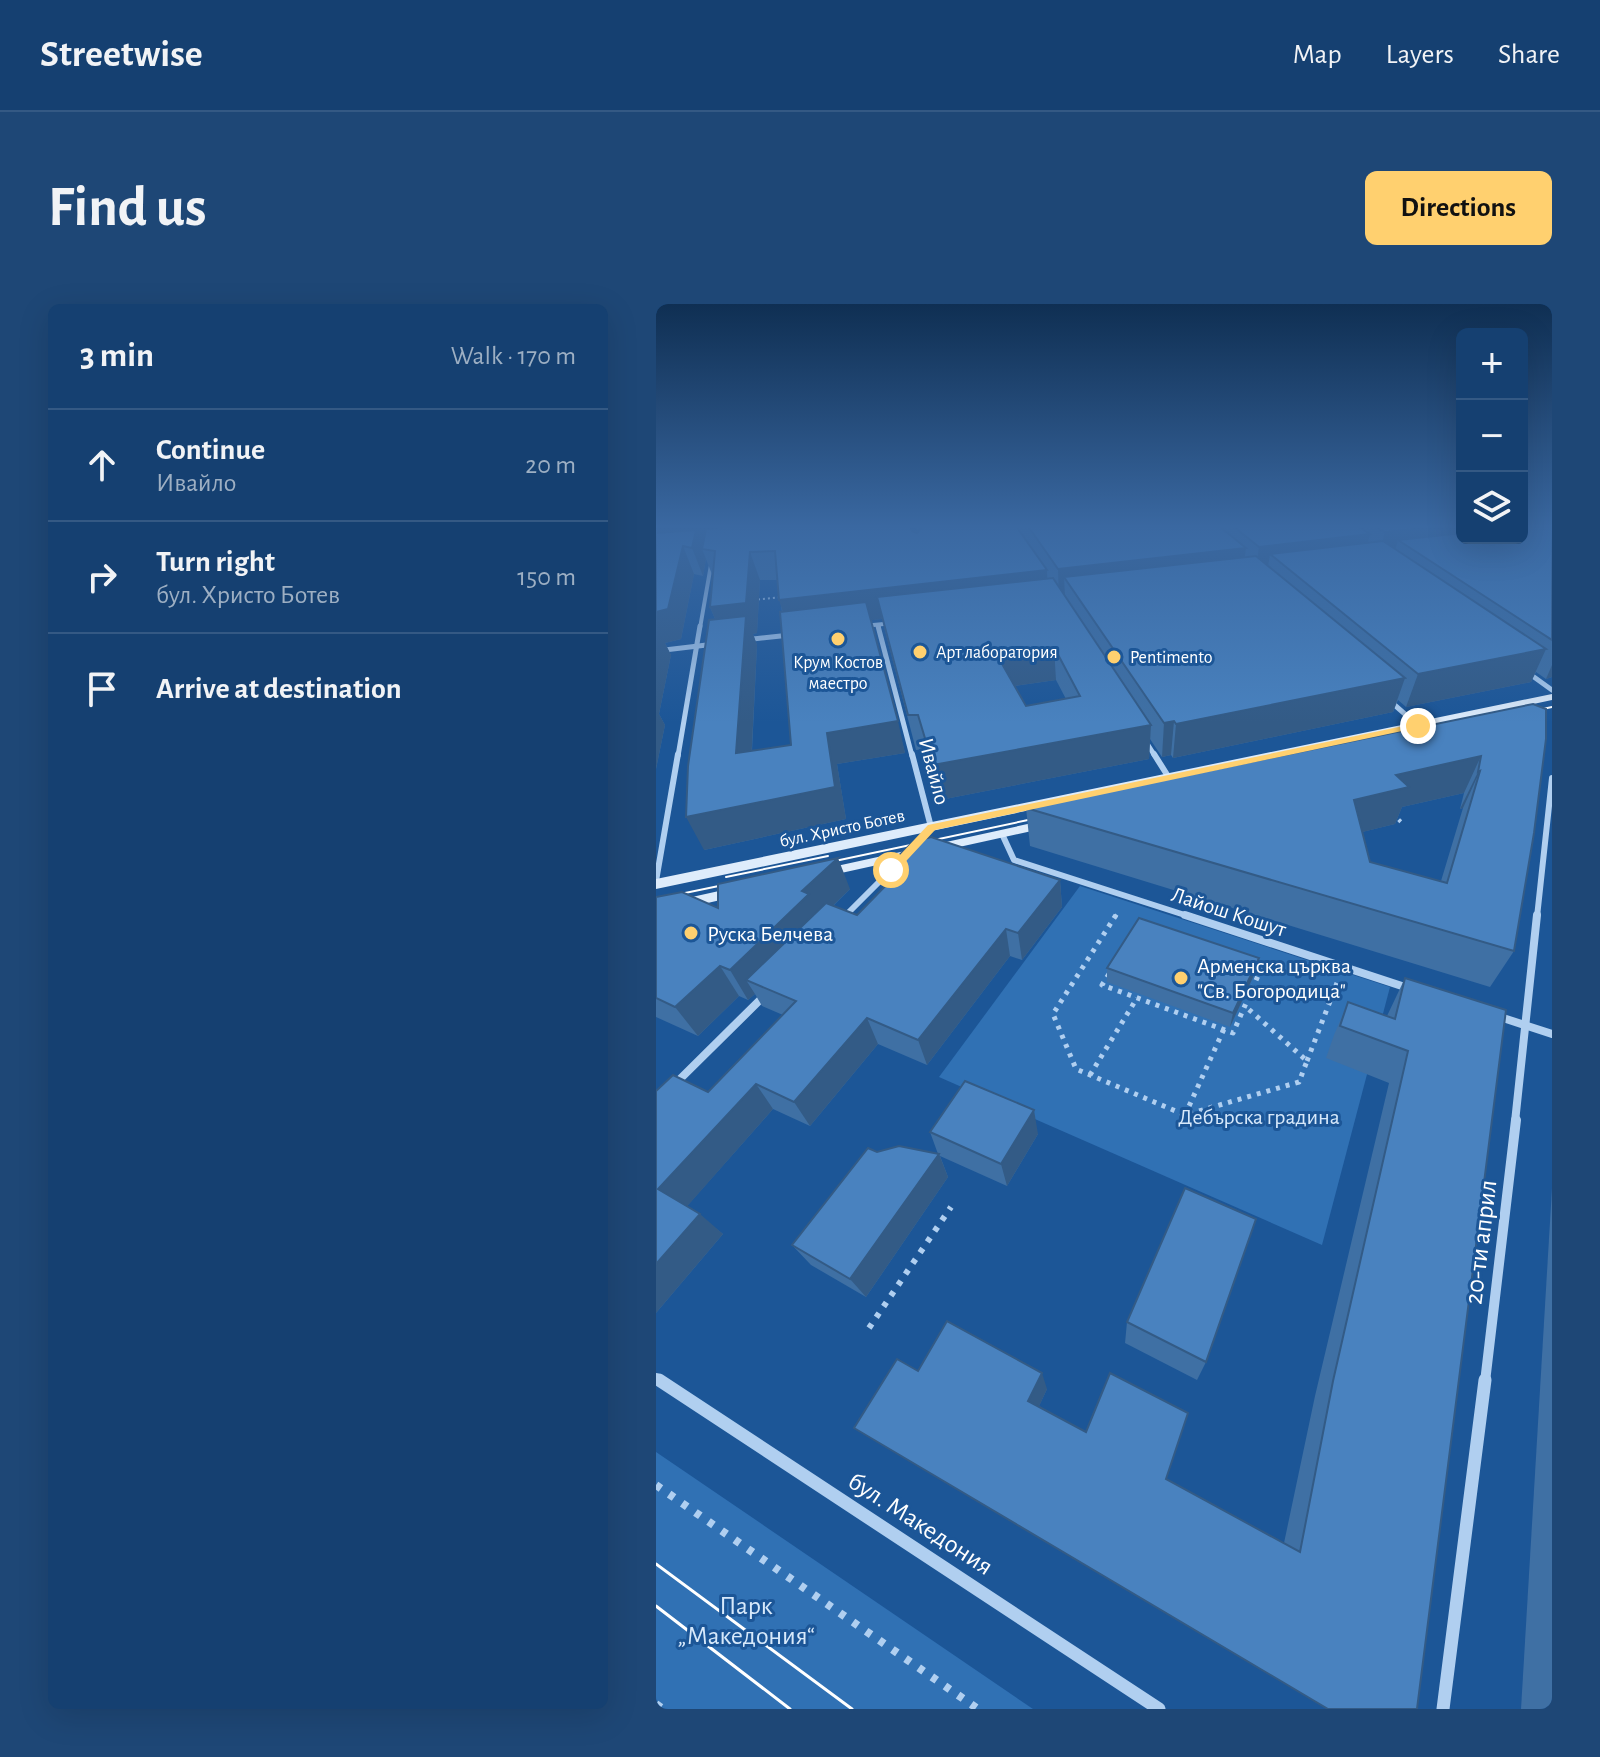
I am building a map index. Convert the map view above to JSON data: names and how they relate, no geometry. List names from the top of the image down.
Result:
{
  "streets": {
    "main road": ["бул. Христо Ботев"],
    "street": [
      "Ивайло",
      "Лайош Кошут",
      "20-ти април",
      "бул. Македония"
    ]
  },
  "crossings": [
    ["Ивайло", "бул. Христо Ботев"],
    ["бул. Христо Ботев", "Лайош Кошут"]
  ],
  "parks": ["Дебърска градина", "Парк „Македония“"],
  "places": [
    "Крум Костов маестро",
    "Арт лаборатория",
    "Pentimento",
    "Руска Белчева",
    "Арменска църква \"Св. Богородица\""
  ],
  "page": {
    "header": "Streetwise",
    "nav": ["Map", "Layers", "Share"],
    "buttons": "Directions",
    "title": "Find us",
    "heading": ["3 min", "Walk · 170 m"],
    "map_buttons": ["+", "−"],
    "list": [
      ["Continue", "Ивайло", "20 m"],
      ["Turn right", "бул. Христо Ботев", "150 m"],
      "Arrive at destination"
    ]
  }
}
